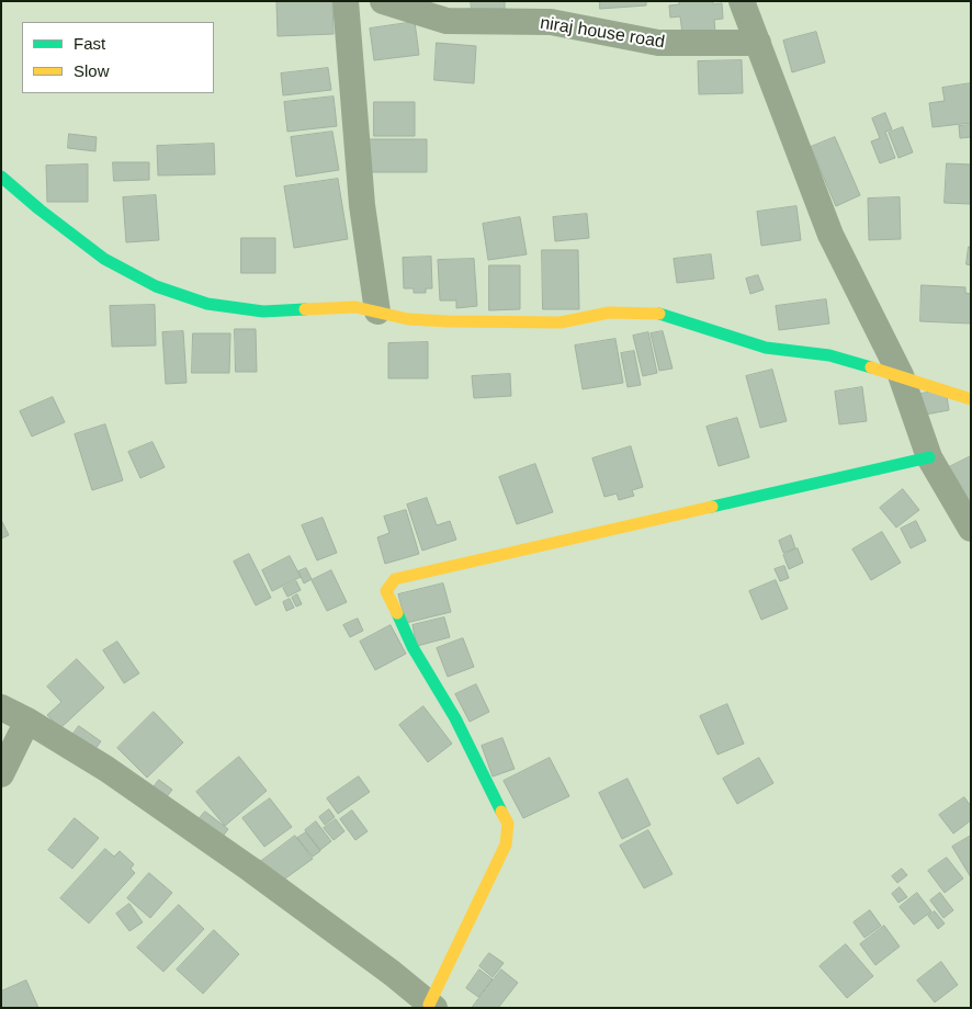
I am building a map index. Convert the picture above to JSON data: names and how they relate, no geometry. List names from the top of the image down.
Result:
{
  "streets": {
    "street": ["niraj house road"]
  },
  "legend": ["Fast", "Slow"]
}
